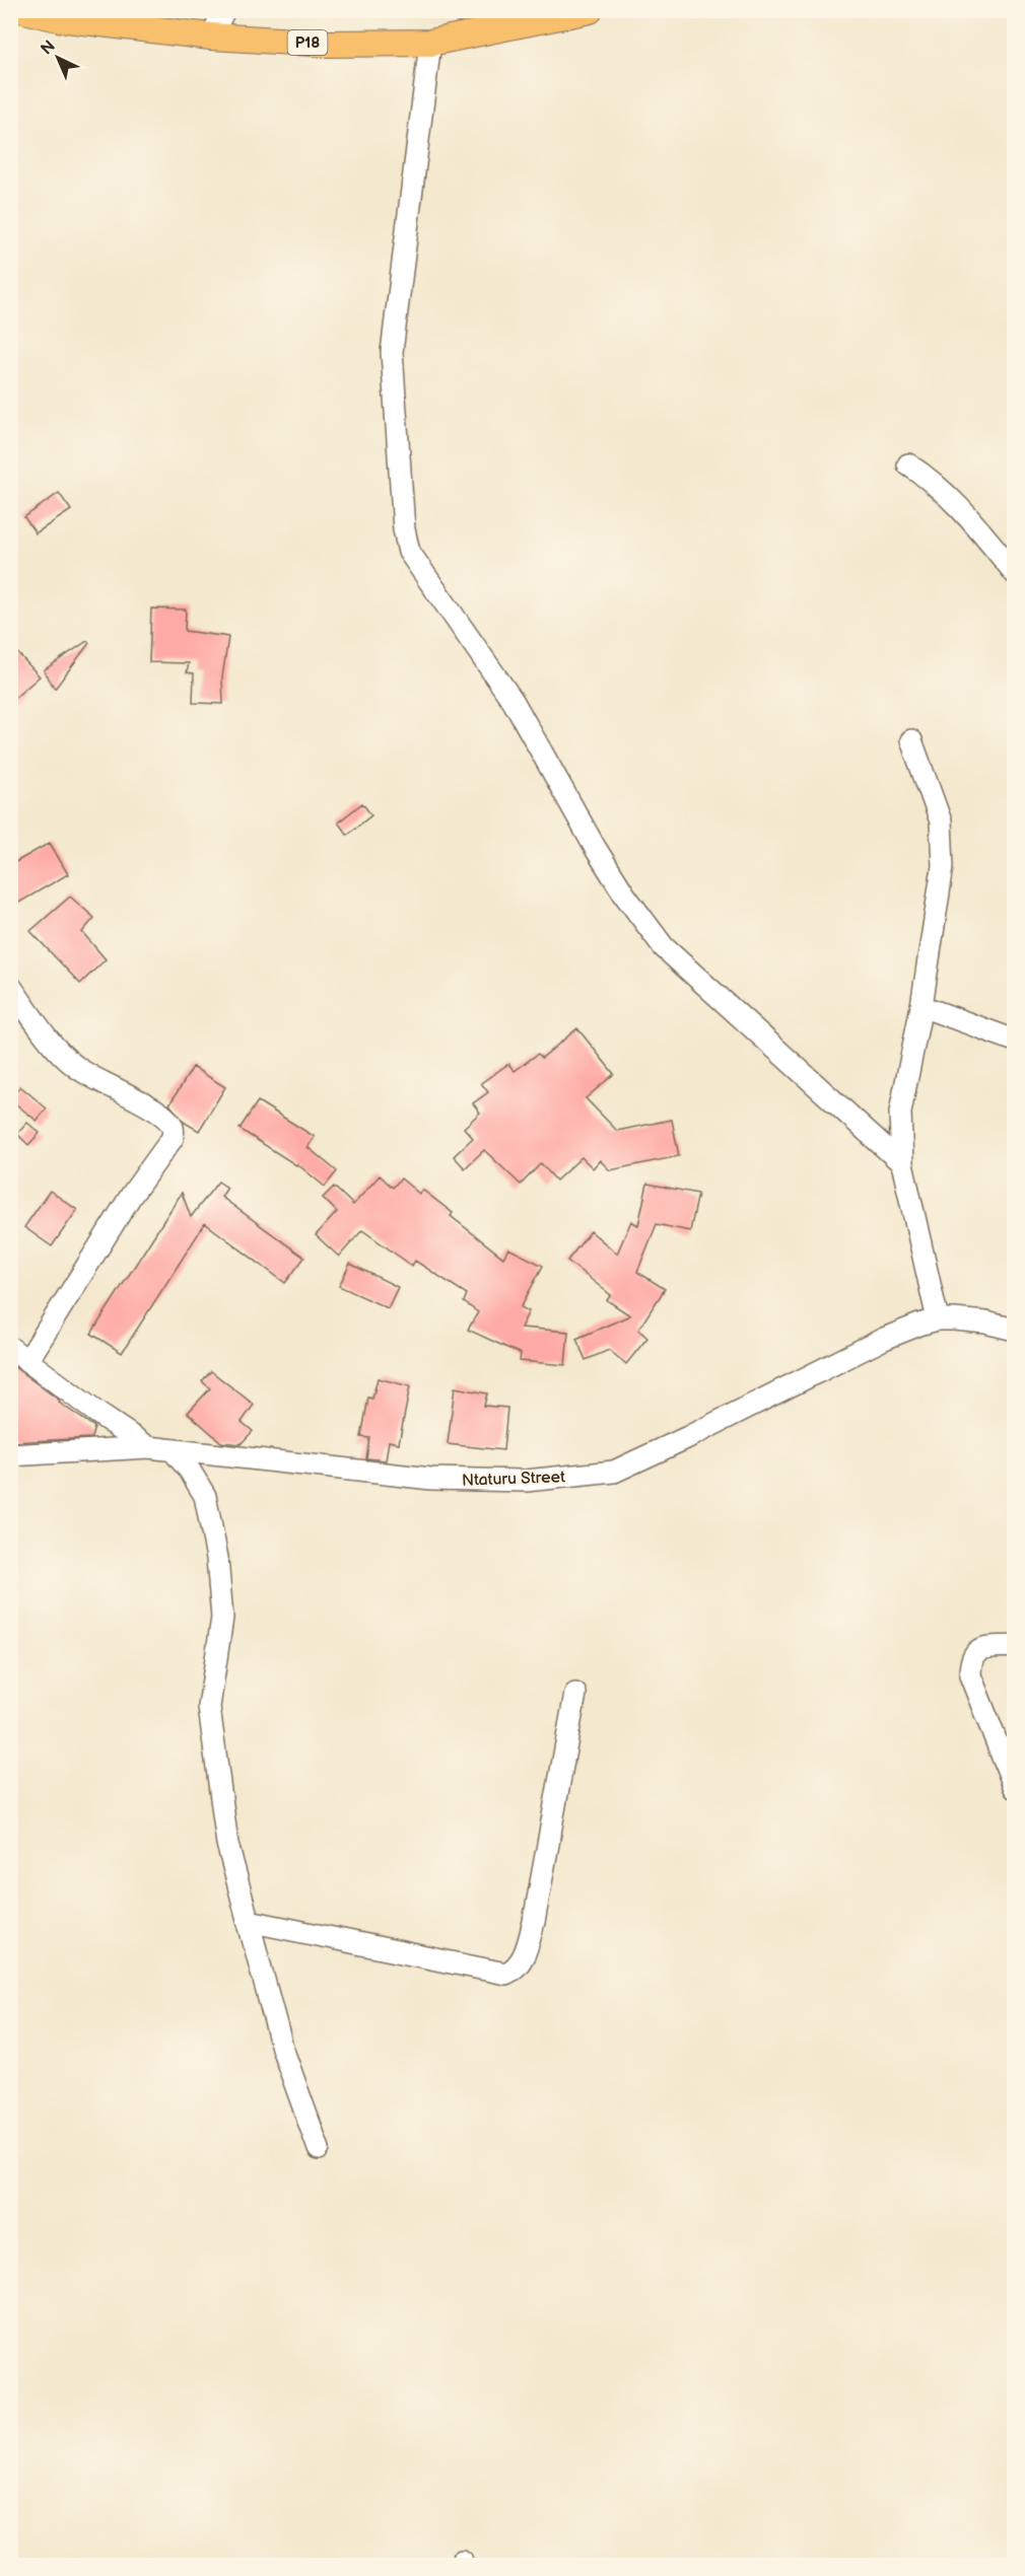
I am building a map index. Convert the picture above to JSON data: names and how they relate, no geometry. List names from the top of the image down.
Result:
{
  "streets": {
    "main road": ["P18"],
    "street": ["Ntaturu Street"]
  },
  "north": "top left"
}
